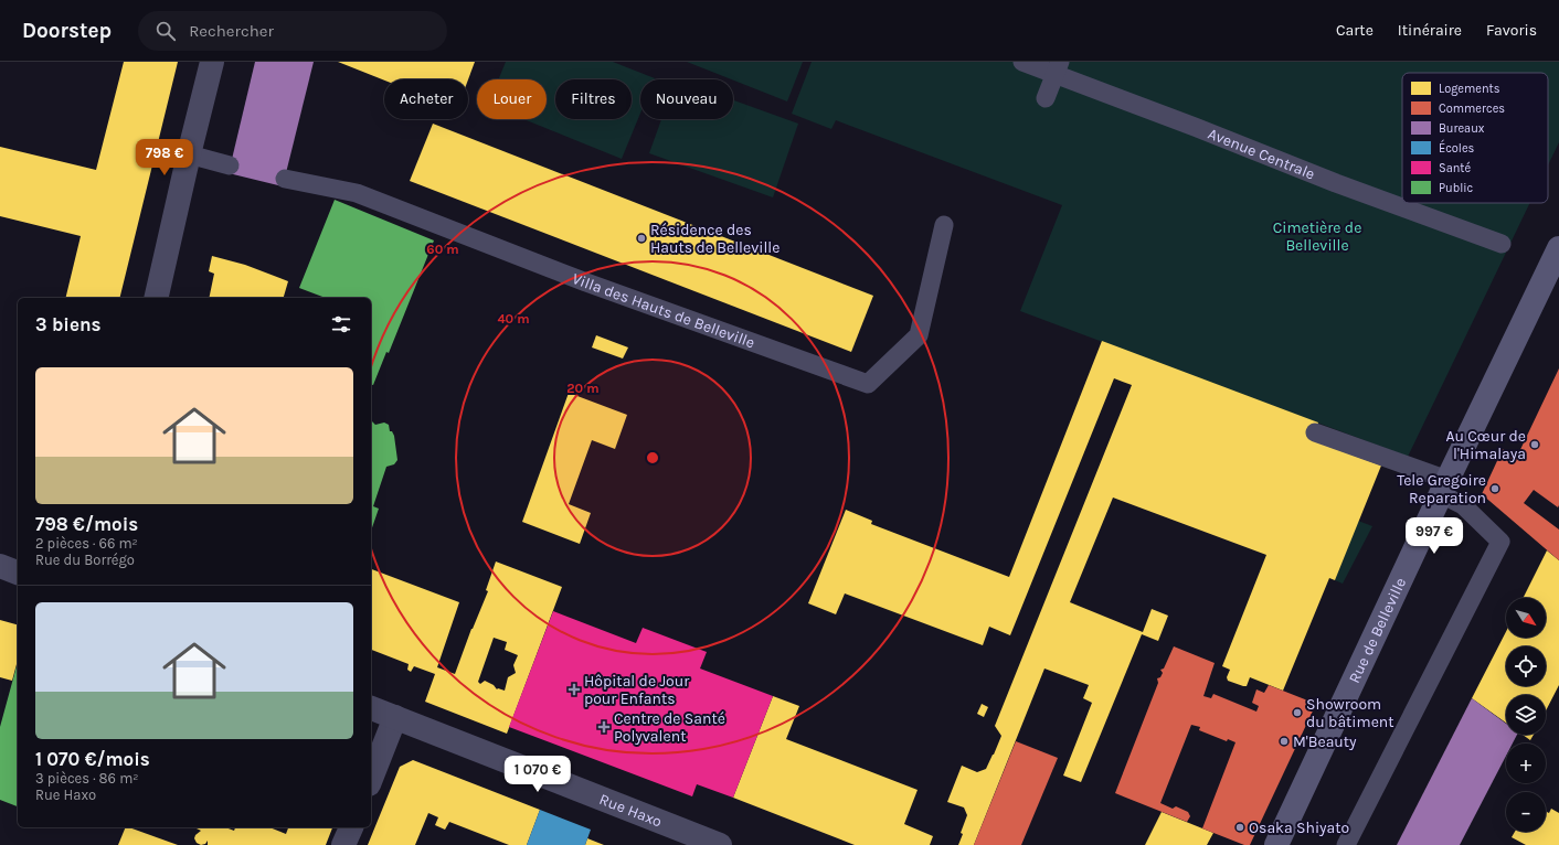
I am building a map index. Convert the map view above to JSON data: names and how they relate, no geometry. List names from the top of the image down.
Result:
{
  "streets": {
    "main road": ["Rue de Belleville"],
    "street": ["Rue Haxo"],
    "lane": ["Avenue Centrale", "Villa des Hauts de Belleville"]
  },
  "parks": ["Cimetière de Belleville"],
  "places": {
    "other": [
      "Résidence des Hauts de Belleville",
      "Au Cœur de l'Himalaya",
      "Tele Gregoire Reparation",
      "Showroom du bâtiment",
      "M'Beauty",
      "Osaka Shiyato"
    ],
    "health": ["Hôpital de Jour pour Enfants", "Centre de Santé Polyvalent"]
  },
  "legend": [
    "Logements",
    "Commerces",
    "Bureaux",
    "Écoles",
    "Santé",
    "Public"
  ],
  "north": "bottom right",
  "page": {
    "header": "Doorstep",
    "search": "Rechercher",
    "nav": ["Carte", "Itinéraire", "Favoris"],
    "chip": [
      "Acheter",
      "Louer",
      "Filtres",
      "Nouveau"
    ],
    "price": ["798 €", "997 €", "1 070 €"],
    "heading": "3 biens",
    "list": [
      {
        "name": "798 €/mois",
        "note": "2 pièces · 66 m² · Rue du Borrégo"
      },
      {
        "name": "1 070 €/mois",
        "note": "3 pièces · 86 m² · Rue Haxo"
      }
    ],
    "map_buttons": ["+", "−"]
  },
  "rings": ["60 m", "40 m", "20 m"]
}
